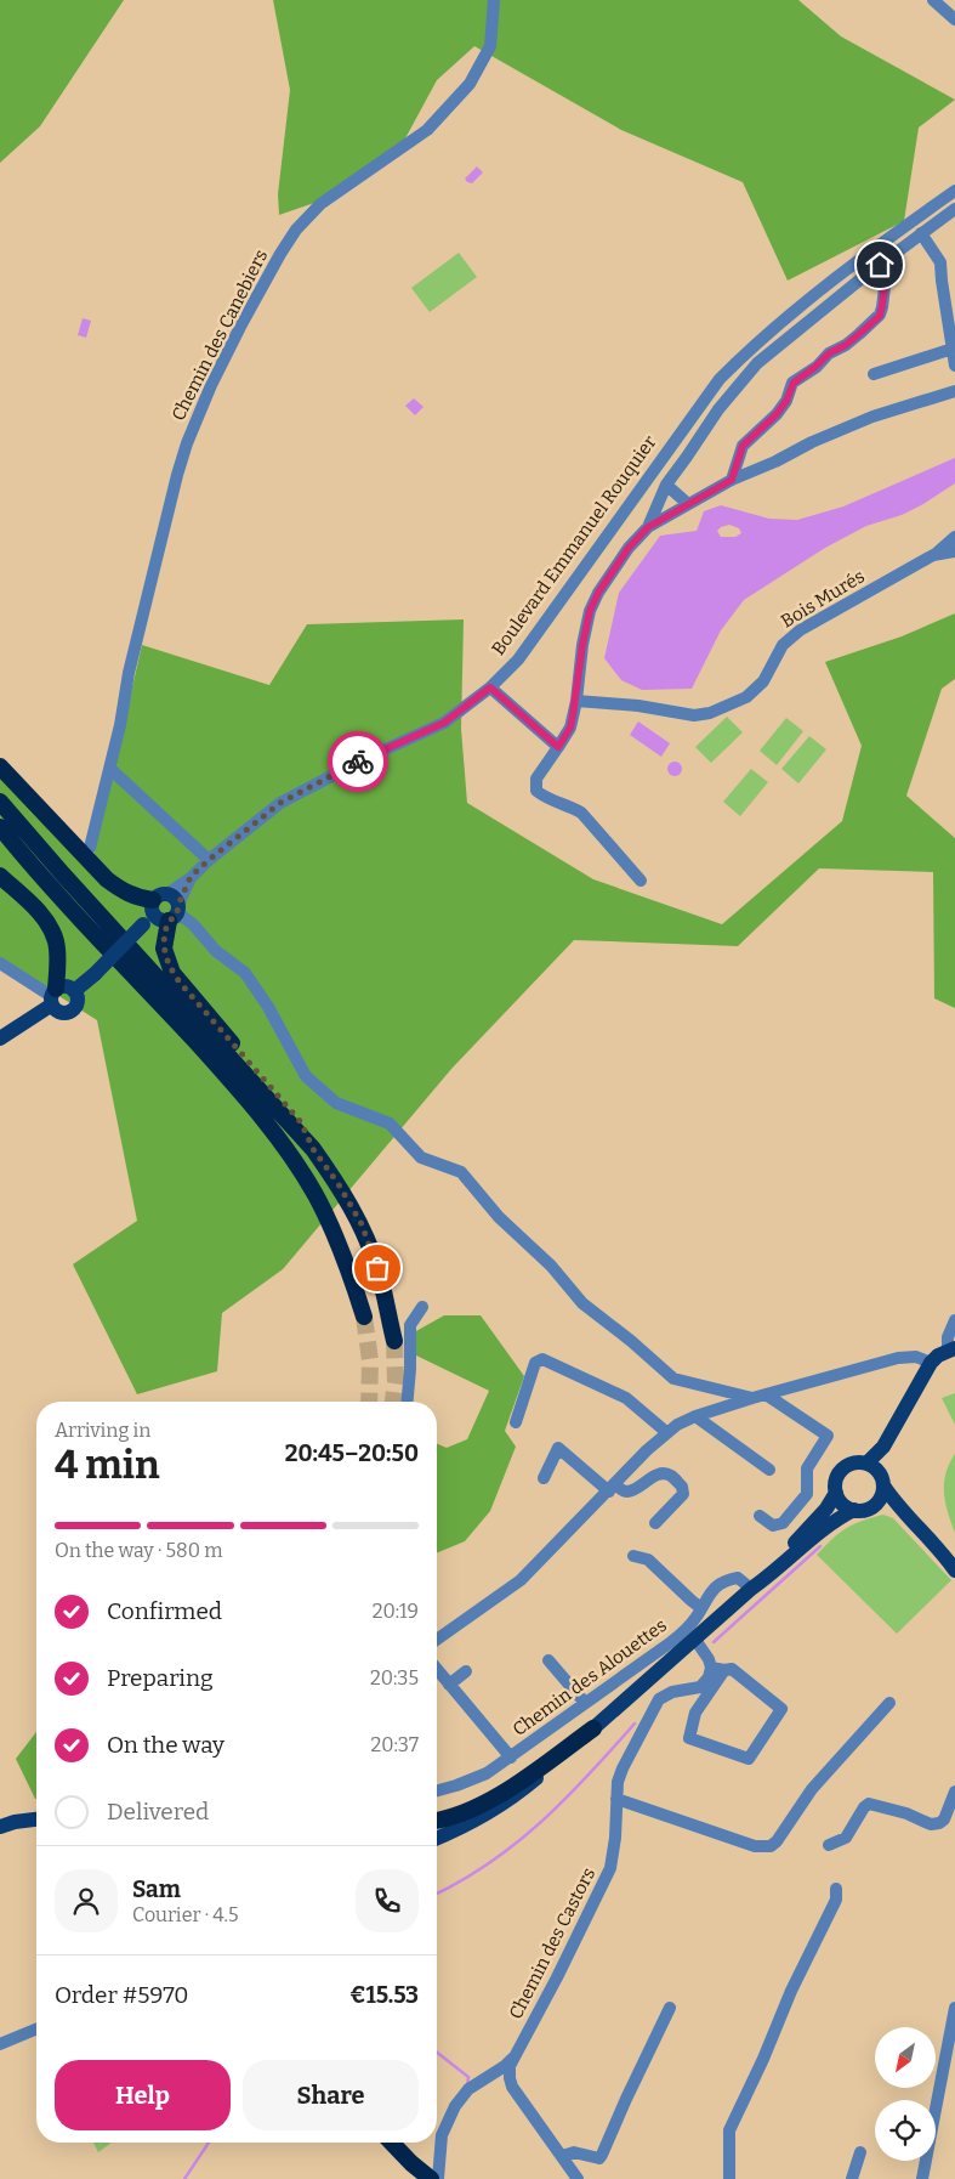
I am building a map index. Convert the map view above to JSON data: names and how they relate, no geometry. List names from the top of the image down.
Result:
{
  "streets": {
    "street": [
      "Chemin des Canebiers",
      "Boulevard Emmanuel Rouquier",
      "Bois Murés",
      "Chemin des Alouettes",
      "Chemin des Castors"
    ]
  },
  "north": "bottom left",
  "page": {
    "heading": ["4 min", "Arriving in", "20:45–20:50"],
    "panel": [
      "Sam",
      "Courier · 4.5",
      "Order #5970",
      "€15.53"
    ],
    "bar": "On the way · 580 m",
    "list": [
      ["Confirmed", "20:19"],
      ["Preparing", "20:35"],
      ["On the way", "20:37"],
      "Delivered"
    ],
    "buttons": ["Help", "Share"]
  }
}
